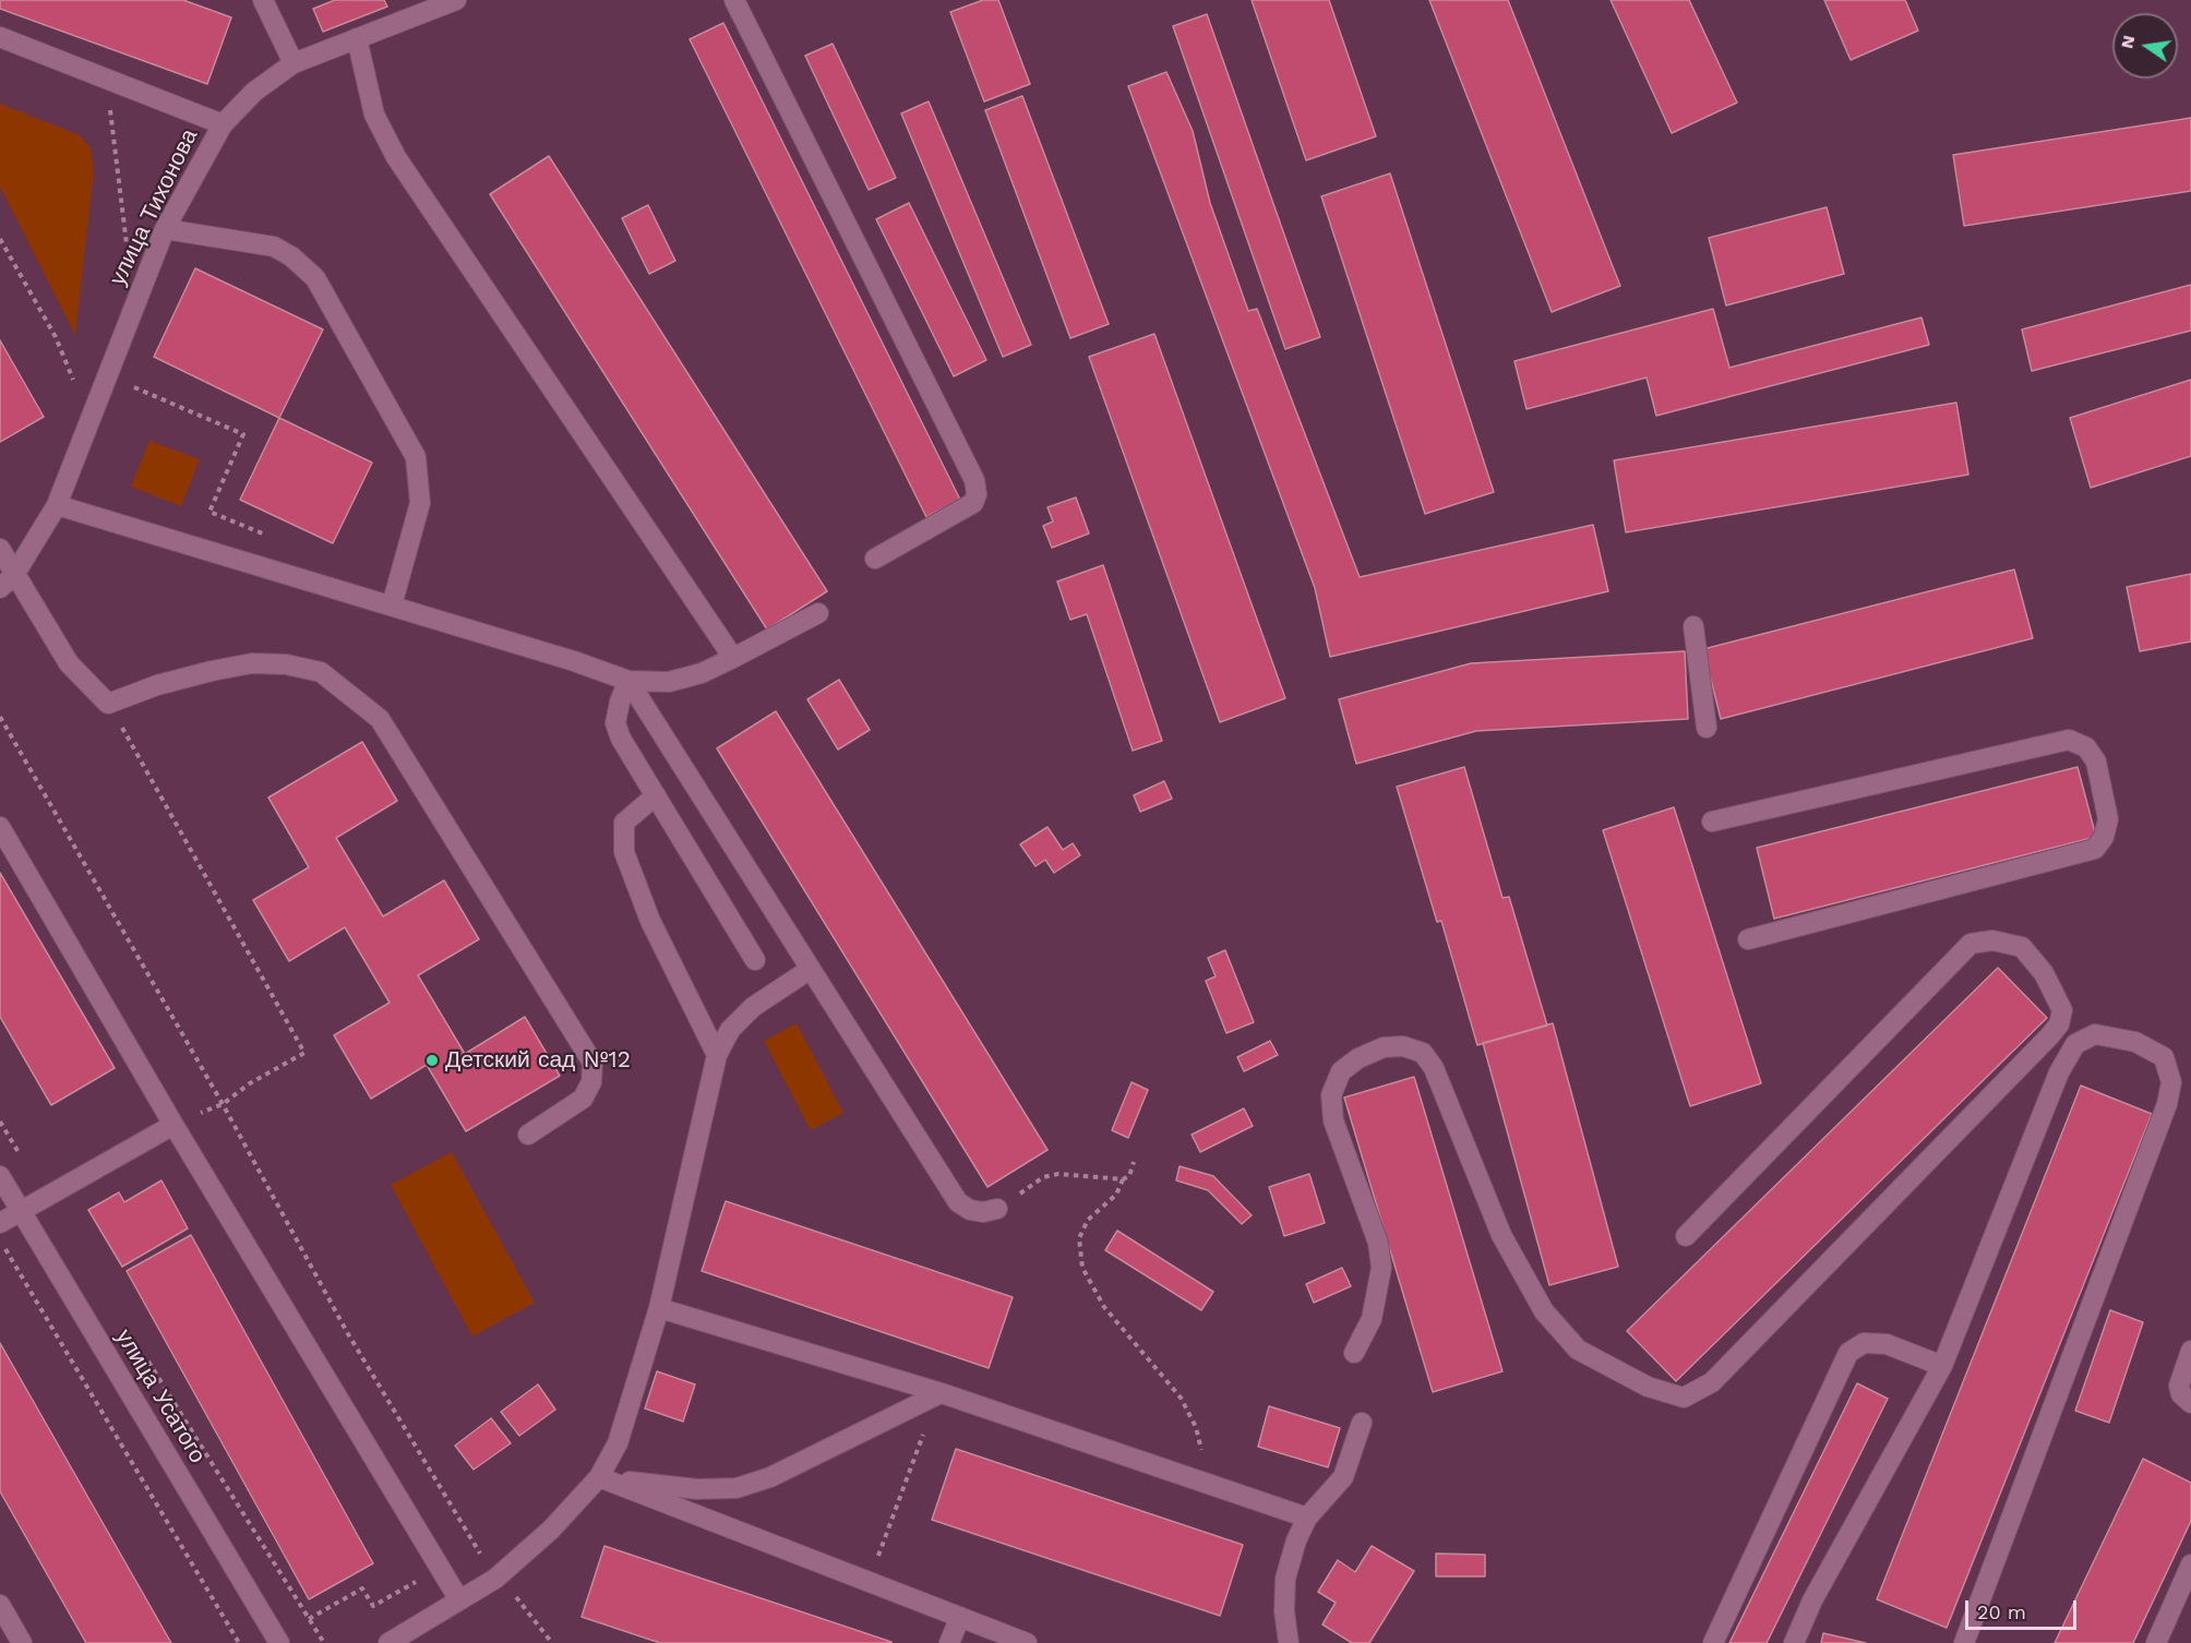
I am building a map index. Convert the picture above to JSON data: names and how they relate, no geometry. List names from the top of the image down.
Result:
{
  "streets": {
    "street": ["улица Тихонова", "улица Усатого"]
  },
  "places": ["Детский сад №12"],
  "scale_bar": "20 m",
  "north": "left"
}
